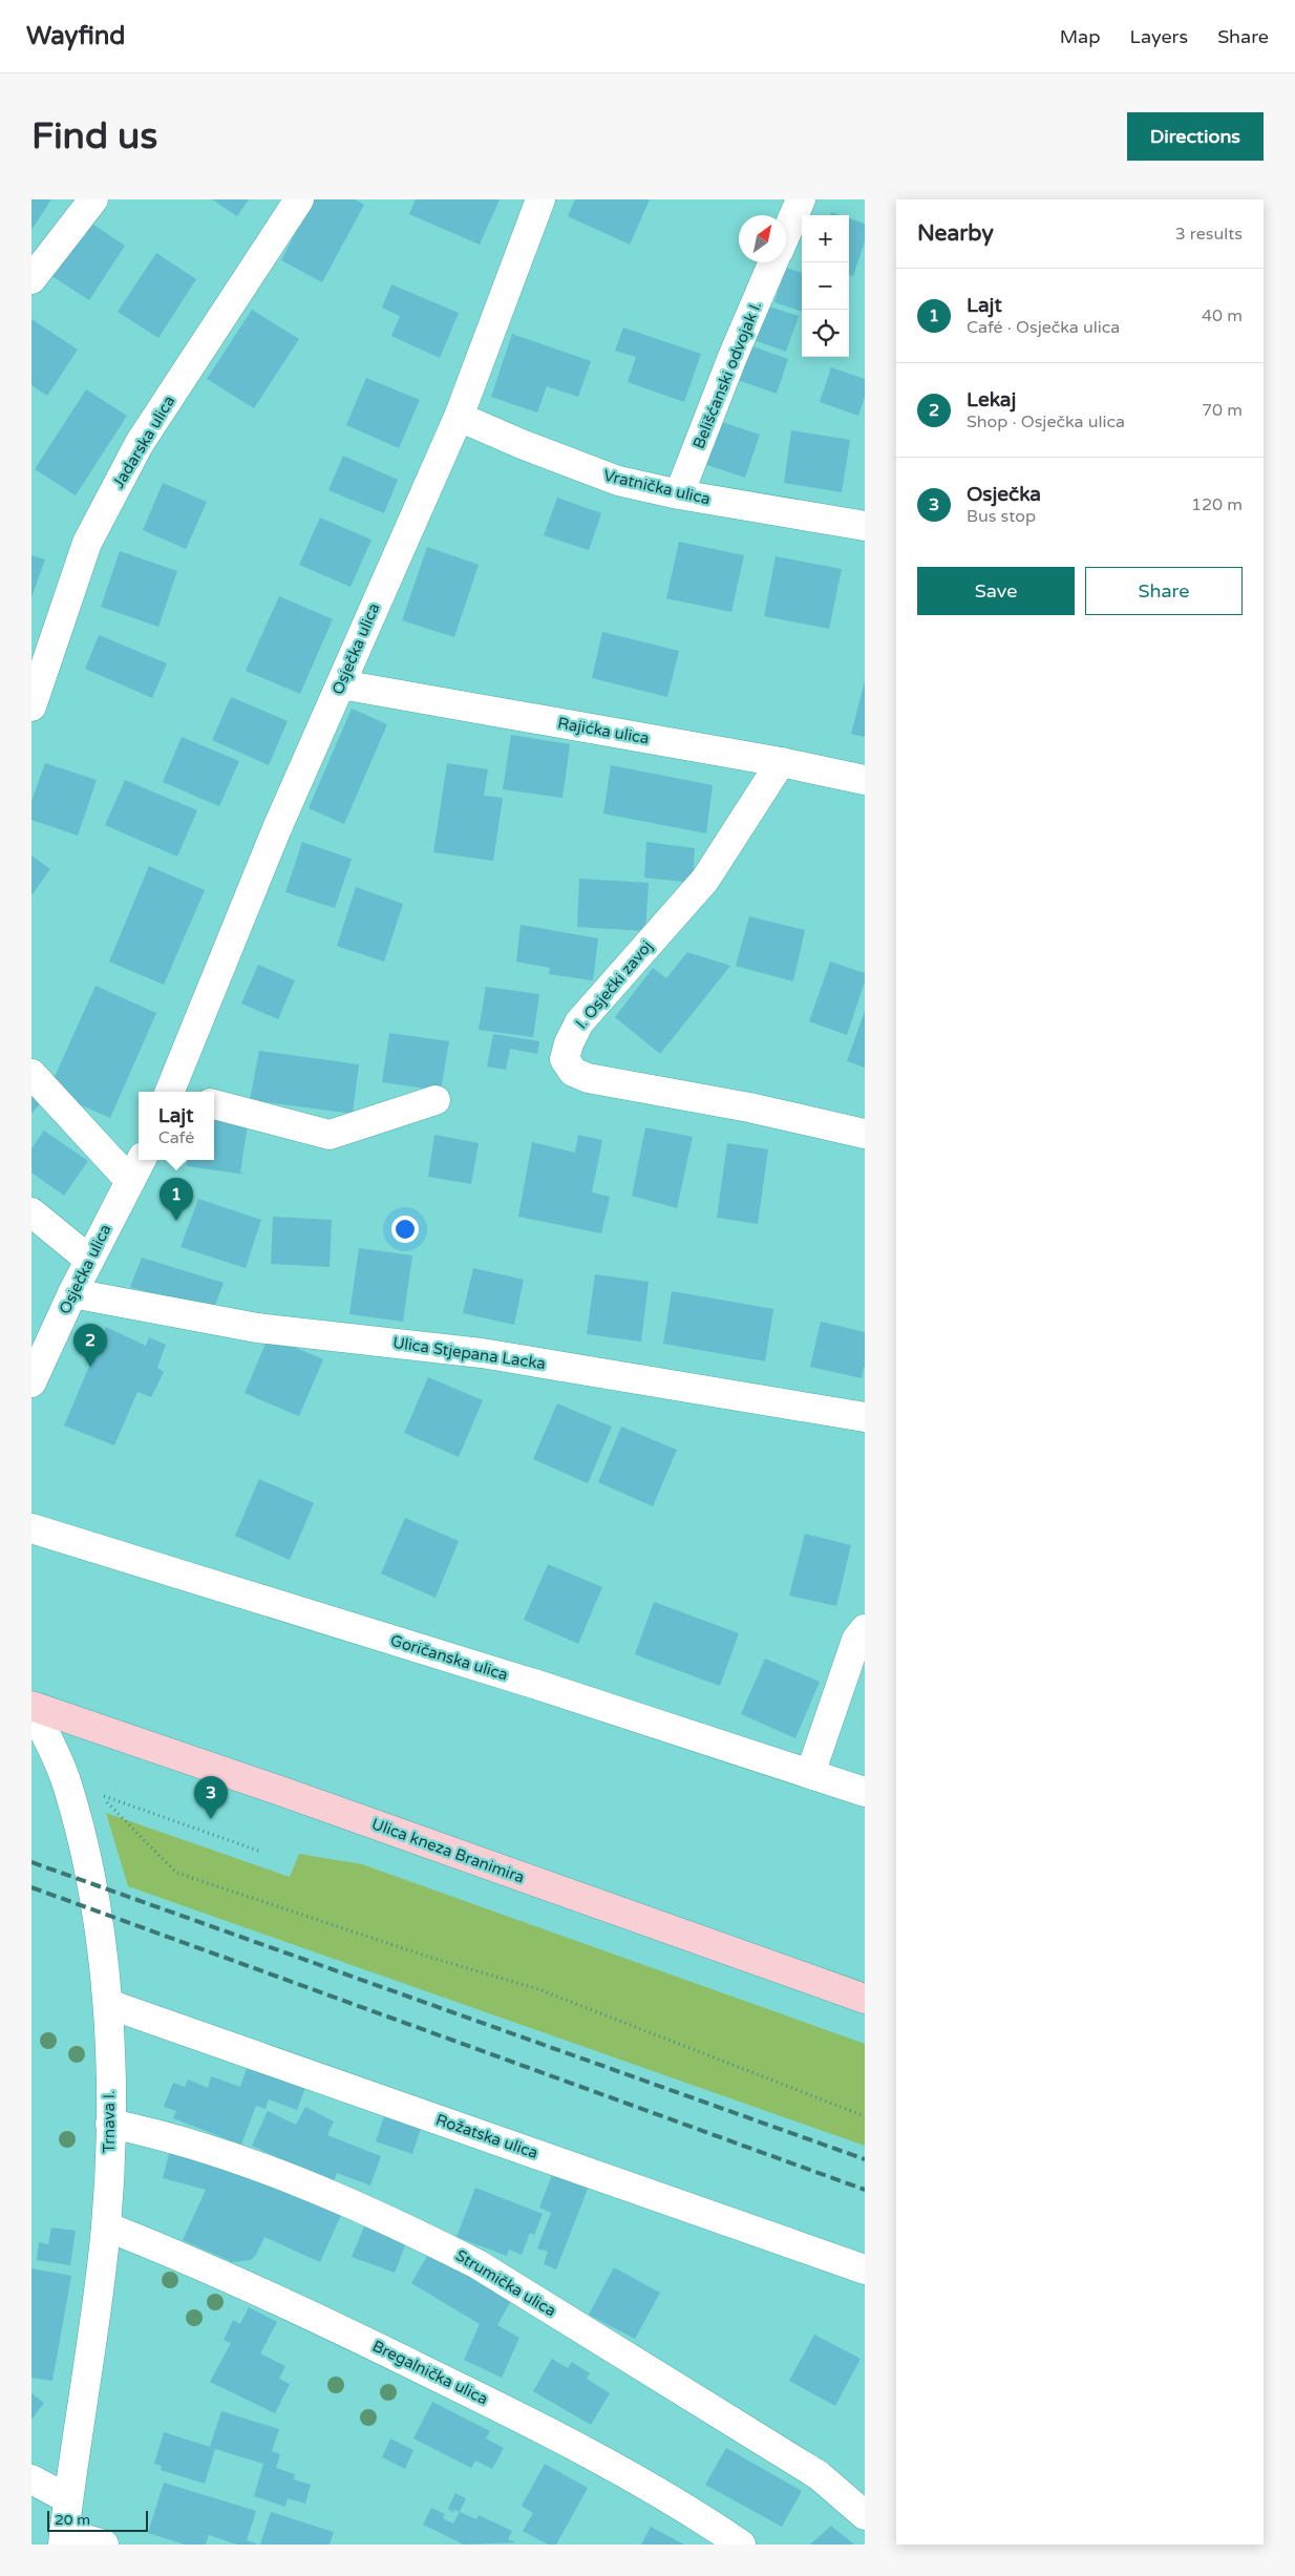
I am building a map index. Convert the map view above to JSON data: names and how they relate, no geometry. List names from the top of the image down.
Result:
{
  "streets": {
    "main road": ["Ulica kneza Branimira"],
    "street": [
      "Belišćanski odvojak I.",
      "Jadarska ulica",
      "Vratnička ulica",
      "Osječka ulica",
      "Rajićka ulica",
      "I. Osječki zavoj",
      "Ulica Stjepana Lacka",
      "Goričanska ulica",
      "Trnava I.",
      "Rožatska ulica",
      "Strumička ulica",
      "Bregalnička ulica"
    ]
  },
  "crossings": [
    ["Belišćanski odvojak I.", "Vratnička ulica"],
    ["Vratnička ulica", "Osječka ulica"],
    ["Osječka ulica", "Rajićka ulica"],
    ["Osječka ulica", "Ulica Stjepana Lacka"],
    ["Rajićka ulica", "I. Osječki zavoj"],
    ["Ulica kneza Branimira", "Trnava I."],
    ["Trnava I.", "Rožatska ulica"],
    ["Trnava I.", "Strumička ulica"],
    ["Trnava I.", "Bregalnička ulica"]
  ],
  "scale_bar": "20 m",
  "north": "top right",
  "page": {
    "header": "Wayfind",
    "nav": ["Map", "Layers", "Share"],
    "buttons": [
      "Directions",
      ["Save", "Share"]
    ],
    "title": "Find us",
    "heading": ["Nearby", "3 results"],
    "map_buttons": ["+", "−"],
    "list": [
      {
        "mark": "1",
        "name": "Lajt",
        "note": "Café · Osječka ulica",
        "value": "40 m"
      },
      {
        "mark": "2",
        "name": "Lekaj",
        "note": "Shop · Osječka ulica",
        "value": "70 m"
      },
      {
        "mark": "3",
        "name": "Osječka",
        "note": "Bus stop",
        "value": "120 m"
      }
    ],
    "popup": ["Lajt", "Café"],
    "pins": ["1", "2", "3"],
    "scale": "20 m"
  }
}
